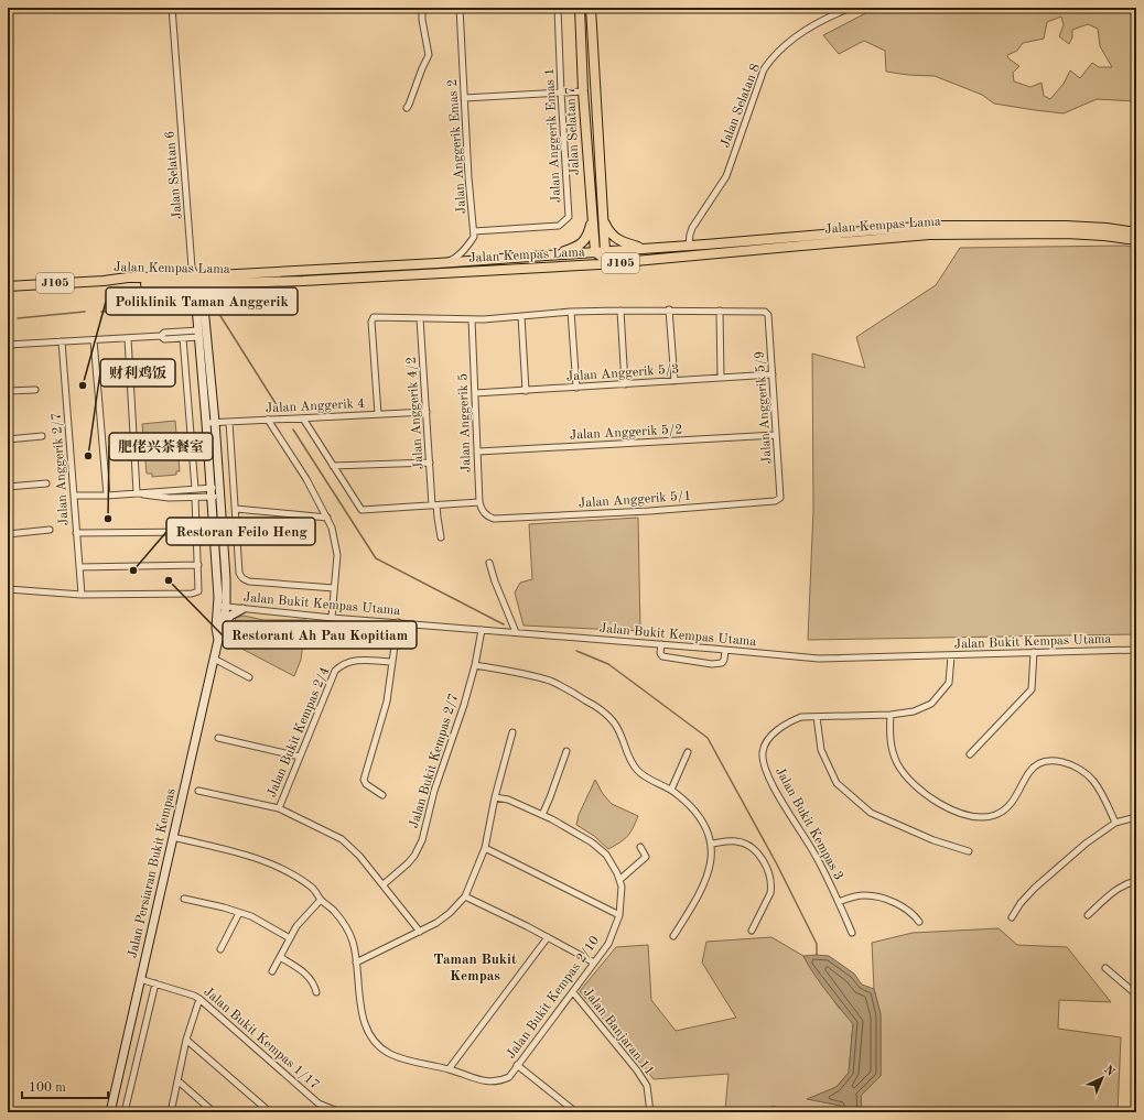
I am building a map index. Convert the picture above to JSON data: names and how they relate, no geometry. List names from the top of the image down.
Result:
{
  "streets": {
    "main road": ["Jalan Selatan 7", "Jalan Kempas Lama", "J105"],
    "street": [
      "Jalan Selatan 8",
      "Jalan Anggerik Emas 1",
      "Jalan Anggerik Emas 2",
      "Jalan Selatan 6",
      "Jalan Anggerik 5/3",
      "Jalan Anggerik 4",
      "Jalan Anggerik 5/9",
      "Jalan Anggerik 4/2",
      "Jalan Anggerik 5",
      "Jalan Anggerik 5/2",
      "Jalan Anggerik 2/7",
      "Jalan Anggerik 5/1",
      "Jalan Bukit Kempas Utama",
      "Jalan Bukit Kempas 2/4",
      "Jalan Bukit Kempas 2/7",
      "Jalan Bukit Kempas 3",
      "Jalan Persiaran Bukit Kempas",
      "Jalan Bukit Kempas 2/10",
      "Jalan Banjaran 11",
      "Jalan Bukit Kempas 1/17"
    ]
  },
  "crossings": [
    ["Jalan Selatan 8", "Jalan Kempas Lama"],
    ["Jalan Selatan 7", "Jalan Kempas Lama"],
    ["Jalan Anggerik Emas 1", "Jalan Anggerik Emas 2"],
    ["Jalan Anggerik Emas 2", "Jalan Kempas Lama"],
    ["Jalan Selatan 6", "Jalan Kempas Lama"],
    ["Jalan Selatan 6", "Jalan Persiaran Bukit Kempas"],
    ["Jalan Kempas Lama", "Jalan Persiaran Bukit Kempas"],
    ["Jalan Anggerik 5/3", "Jalan Anggerik 5/9"],
    ["Jalan Anggerik 5/3", "Jalan Anggerik 5"],
    ["Jalan Anggerik 4", "Jalan Anggerik 4/2"],
    ["Jalan Anggerik 4", "Jalan Persiaran Bukit Kempas"],
    ["Jalan Anggerik 5/9", "Jalan Anggerik 5/2"],
    ["Jalan Anggerik 5/9", "Jalan Anggerik 5/1"],
    ["Jalan Anggerik 5", "Jalan Anggerik 5/2"],
    ["Jalan Anggerik 5", "Jalan Anggerik 5/1"],
    ["Jalan Bukit Kempas Utama", "Jalan Bukit Kempas 2/7"],
    ["Jalan Bukit Kempas Utama", "Jalan Bukit Kempas 3"],
    ["Jalan Bukit Kempas Utama", "Jalan Persiaran Bukit Kempas"],
    ["Jalan Persiaran Bukit Kempas", "Jalan Bukit Kempas 1/17"],
    ["Jalan Bukit Kempas 2/10", "Jalan Banjaran 11"]
  ],
  "districts": ["Taman Bukit Kempas"],
  "places": [
    "Poliklinik Taman Anggerik",
    "财利鸡饭",
    "肥佬兴茶餐室",
    "Restoran Feilo Heng",
    "Restorant Ah Pau Kopitiam"
  ],
  "scale_bar": "100 m",
  "north": "top right"
}
